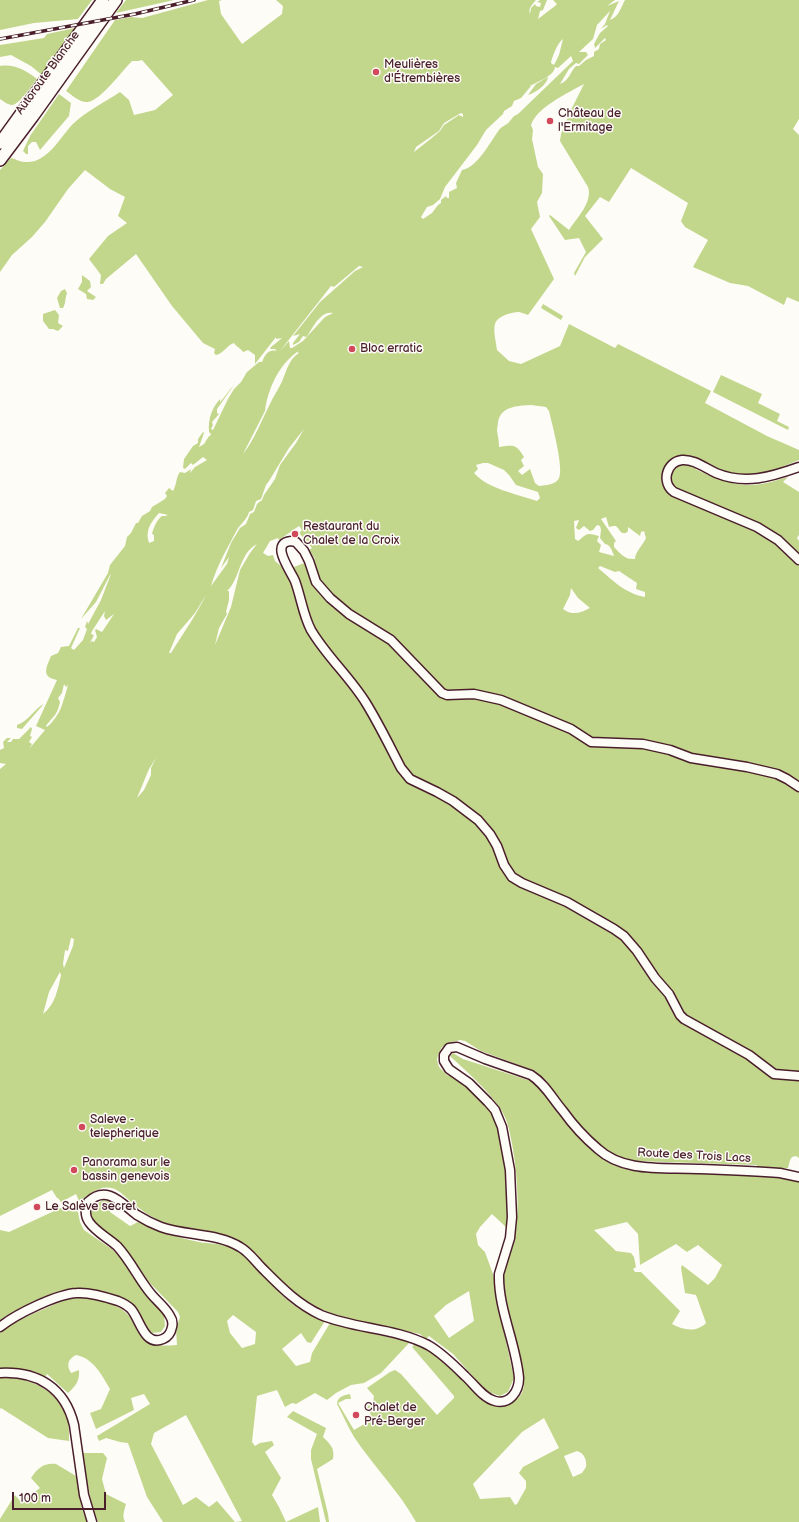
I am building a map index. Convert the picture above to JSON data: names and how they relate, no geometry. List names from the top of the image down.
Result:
{
  "streets": {
    "highway": ["Autoroute Blanche"],
    "street": ["Route des Trois Lacs"]
  },
  "places": [
    "Meulières d'Étrembières",
    "Château de l'Ermitage",
    "Bloc erratic",
    "Restaurant du Chalet de la Croix",
    "Saleve - telepherique",
    "Panorama sur le bassin genevois",
    "Le Salève secret",
    "Chalet de Pré-Berger"
  ],
  "scale_bar": "100 m"
}
